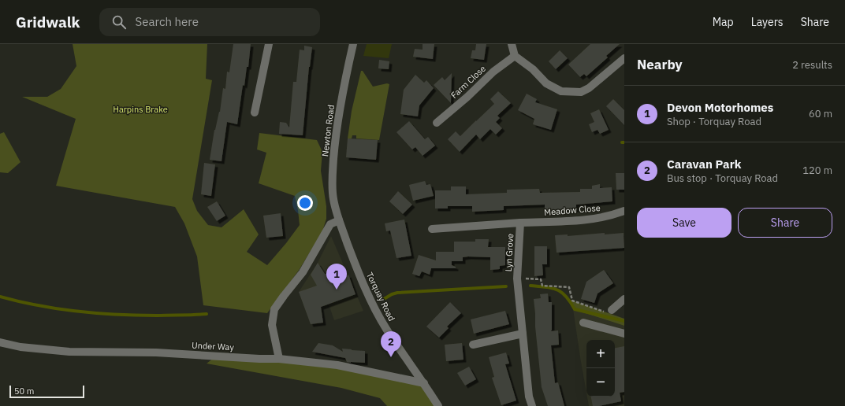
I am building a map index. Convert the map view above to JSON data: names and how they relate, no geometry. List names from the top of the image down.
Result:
{
  "streets": {
    "street": [
      "Farm Close",
      "Newton Road",
      "Meadow Close",
      "Lyn Grove",
      "Torquay Road",
      "Under Way"
    ]
  },
  "crossings": [
    ["Newton Road", "Torquay Road"],
    ["Meadow Close", "Lyn Grove"],
    ["Torquay Road", "Under Way"]
  ],
  "parks": ["Harpins Brake"],
  "scale_bar": "50 m",
  "page": {
    "header": "Gridwalk",
    "search": "Search here",
    "nav": ["Map", "Layers", "Share"],
    "heading": ["Nearby", "2 results"],
    "list": [
      {
        "mark": "1",
        "name": "Devon Motorhomes",
        "note": "Shop · Torquay Road",
        "value": "60 m"
      },
      {
        "mark": "2",
        "name": "Caravan Park",
        "note": "Bus stop · Torquay Road",
        "value": "120 m"
      }
    ],
    "buttons": ["Save", "Share"],
    "pins": ["1", "2"],
    "map_buttons": ["+", "−"],
    "scale": "50 m"
  }
}
